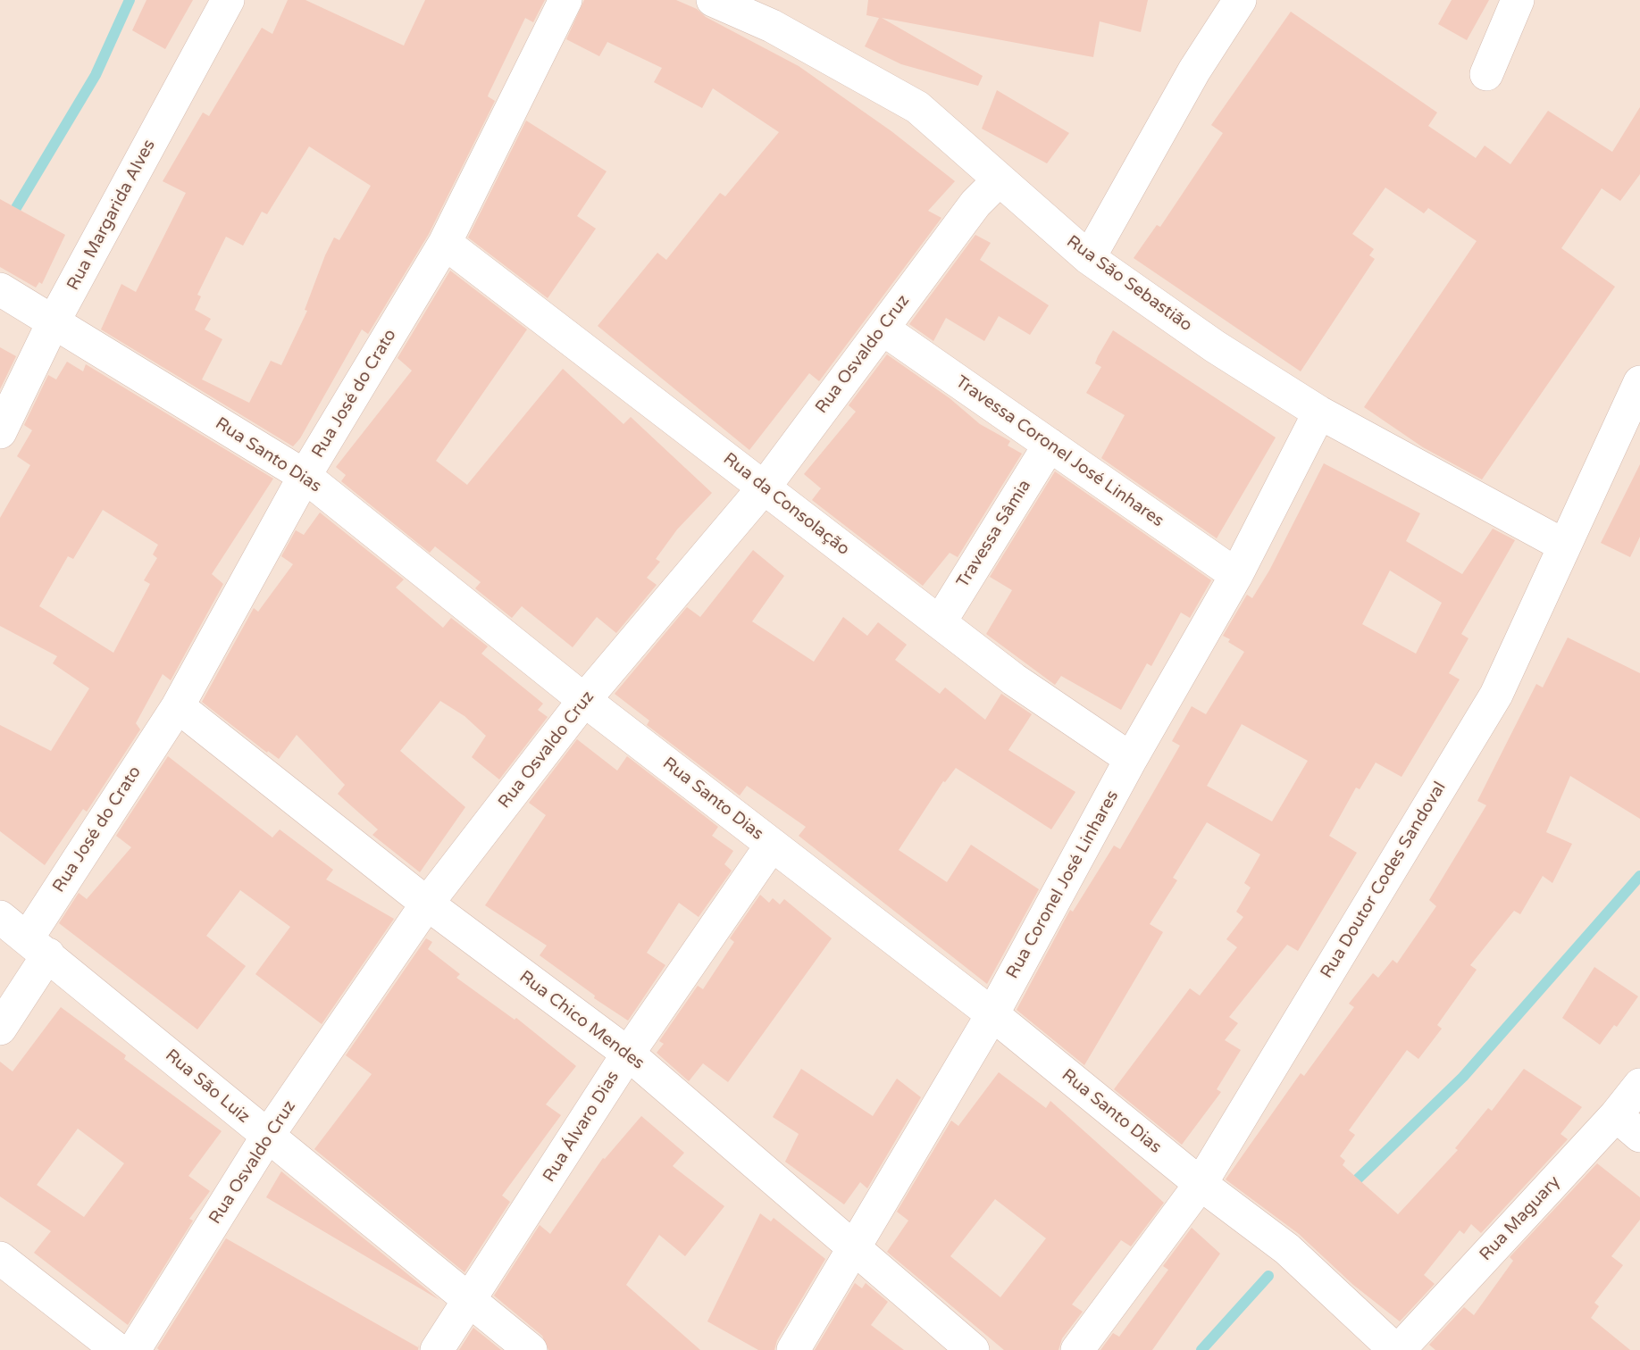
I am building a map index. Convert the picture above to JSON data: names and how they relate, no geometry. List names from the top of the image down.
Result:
{
  "streets": {
    "street": [
      "Rua Margarida Alves",
      "Rua São Sebastião",
      "Rua Osvaldo Cruz",
      "Rua José do Crato",
      "Travessa Coronel José Linhares",
      "Rua Santo Dias",
      "Rua da Consolação",
      "Travessa Sâmia",
      "Rua Doutor Codes Sandoval",
      "Rua Coronel José Linhares",
      "Rua Chico Mendes",
      "Rua São Luiz",
      "Rua Álvaro Dias",
      "Rua Maguary"
    ]
  },
  "crossings": [
    ["Rua Margarida Alves", "Rua Santo Dias"],
    ["Rua São Sebastião", "Rua Osvaldo Cruz"],
    ["Rua São Sebastião", "Rua Doutor Codes Sandoval"],
    ["Rua São Sebastião", "Rua Coronel José Linhares"],
    ["Rua Osvaldo Cruz", "Travessa Coronel José Linhares"],
    ["Rua Osvaldo Cruz", "Rua Santo Dias"],
    ["Rua Osvaldo Cruz", "Rua da Consolação"],
    ["Rua Osvaldo Cruz", "Rua Chico Mendes"],
    ["Rua Osvaldo Cruz", "Rua São Luiz"],
    ["Rua José do Crato", "Rua Santo Dias"],
    ["Rua José do Crato", "Rua da Consolação"],
    ["Rua José do Crato", "Rua Chico Mendes"],
    ["Rua José do Crato", "Rua São Luiz"],
    ["Travessa Coronel José Linhares", "Travessa Sâmia"],
    ["Travessa Coronel José Linhares", "Rua Coronel José Linhares"],
    ["Rua Santo Dias", "Rua Doutor Codes Sandoval"],
    ["Rua Santo Dias", "Rua Coronel José Linhares"],
    ["Rua Santo Dias", "Rua Álvaro Dias"],
    ["Rua Santo Dias", "Rua Maguary"],
    ["Rua da Consolação", "Travessa Sâmia"],
    ["Rua da Consolação", "Rua Coronel José Linhares"],
    ["Rua Coronel José Linhares", "Rua Chico Mendes"],
    ["Rua Chico Mendes", "Rua Álvaro Dias"],
    ["Rua São Luiz", "Rua Álvaro Dias"]
  ]
}
